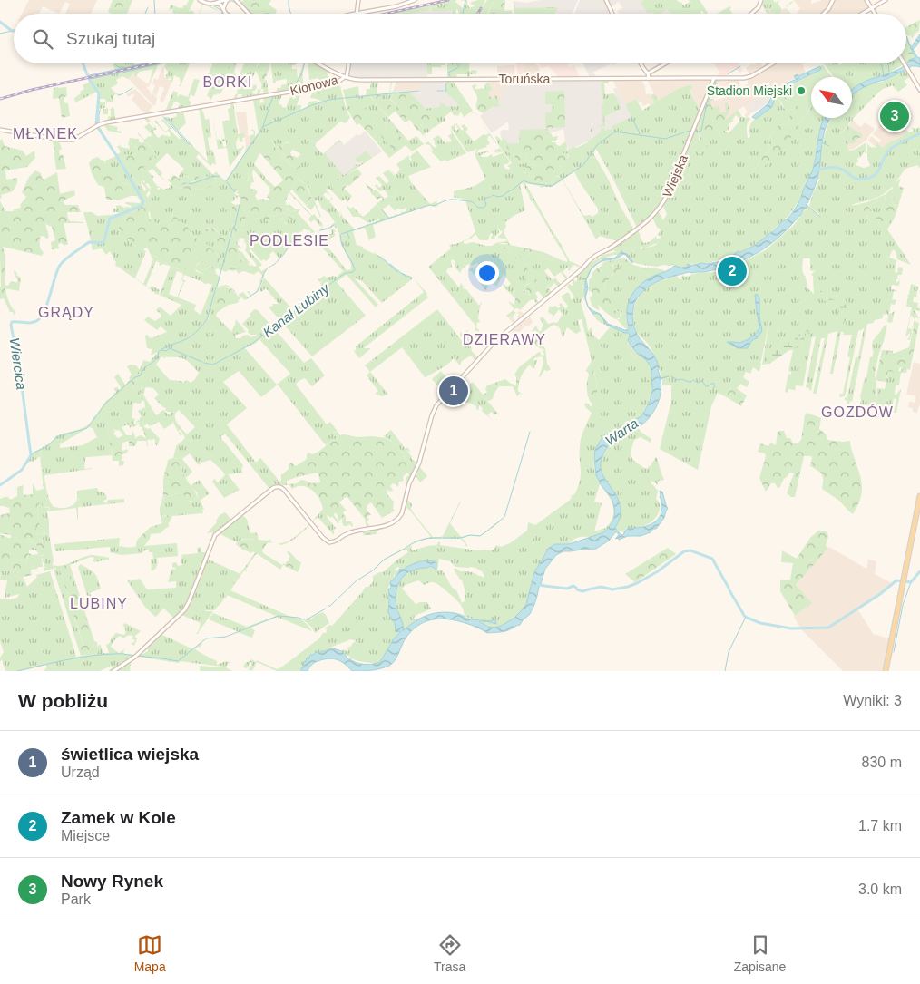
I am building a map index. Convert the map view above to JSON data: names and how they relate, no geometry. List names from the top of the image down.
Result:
{
  "streets": {
    "street": ["Toruńska", "Klonowa", "Wiejska"]
  },
  "crossings": [
    ["Toruńska", "Klonowa"],
    ["Toruńska", "Wiejska"]
  ],
  "districts": [
    "BORKI",
    "MŁYNEK",
    "PODLESIE",
    "GRĄDY",
    "DZIERAWY",
    "GOZDÓW",
    "LUBINY"
  ],
  "water": ["Kanał Lubiny", "Wiercica", "Warta"],
  "places": ["Stadion Miejski"],
  "north": "top left",
  "page": {
    "search": "Szukaj tutaj",
    "pins": ["3", "2", "1"],
    "heading": ["W pobliżu", "Wyniki: 3"],
    "list": [
      {
        "mark": "1",
        "name": "świetlica wiejska",
        "note": "Urząd",
        "value": "830 m"
      },
      {
        "mark": "2",
        "name": "Zamek w Kole",
        "note": "Miejsce",
        "value": "1.7 km"
      },
      {
        "mark": "3",
        "name": "Nowy Rynek",
        "note": "Park",
        "value": "3.0 km"
      }
    ],
    "nav": ["Mapa", "Trasa", "Zapisane"]
  }
}
